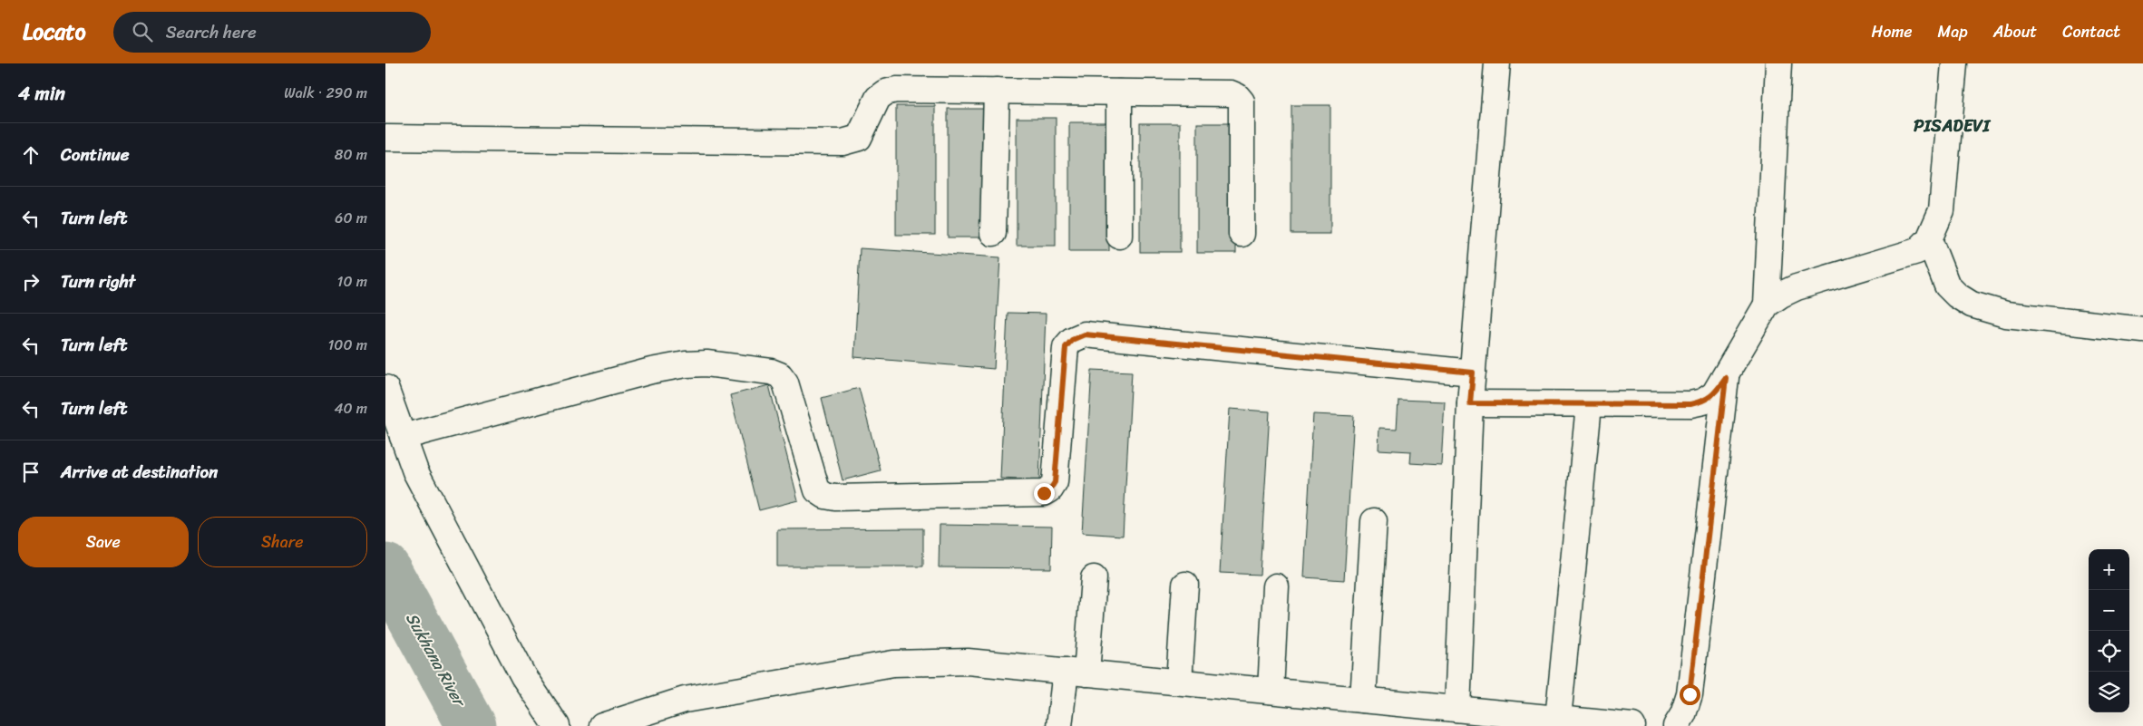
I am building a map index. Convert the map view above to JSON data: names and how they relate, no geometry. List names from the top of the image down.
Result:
{
  "districts": ["PISADEVI"],
  "water": ["Sukhana River"],
  "page": {
    "header": "Locato",
    "search": "Search here",
    "nav": [
      "Home",
      "Map",
      "About",
      "Contact"
    ],
    "heading": ["4 min", "Walk · 290 m"],
    "list": [
      ["Continue", "80 m"],
      ["Turn left", "60 m"],
      ["Turn right", "10 m"],
      ["Turn left", "100 m"],
      ["Turn left", "40 m"],
      "Arrive at destination"
    ],
    "buttons": ["Save", "Share"],
    "map_buttons": ["+", "−"]
  }
}
